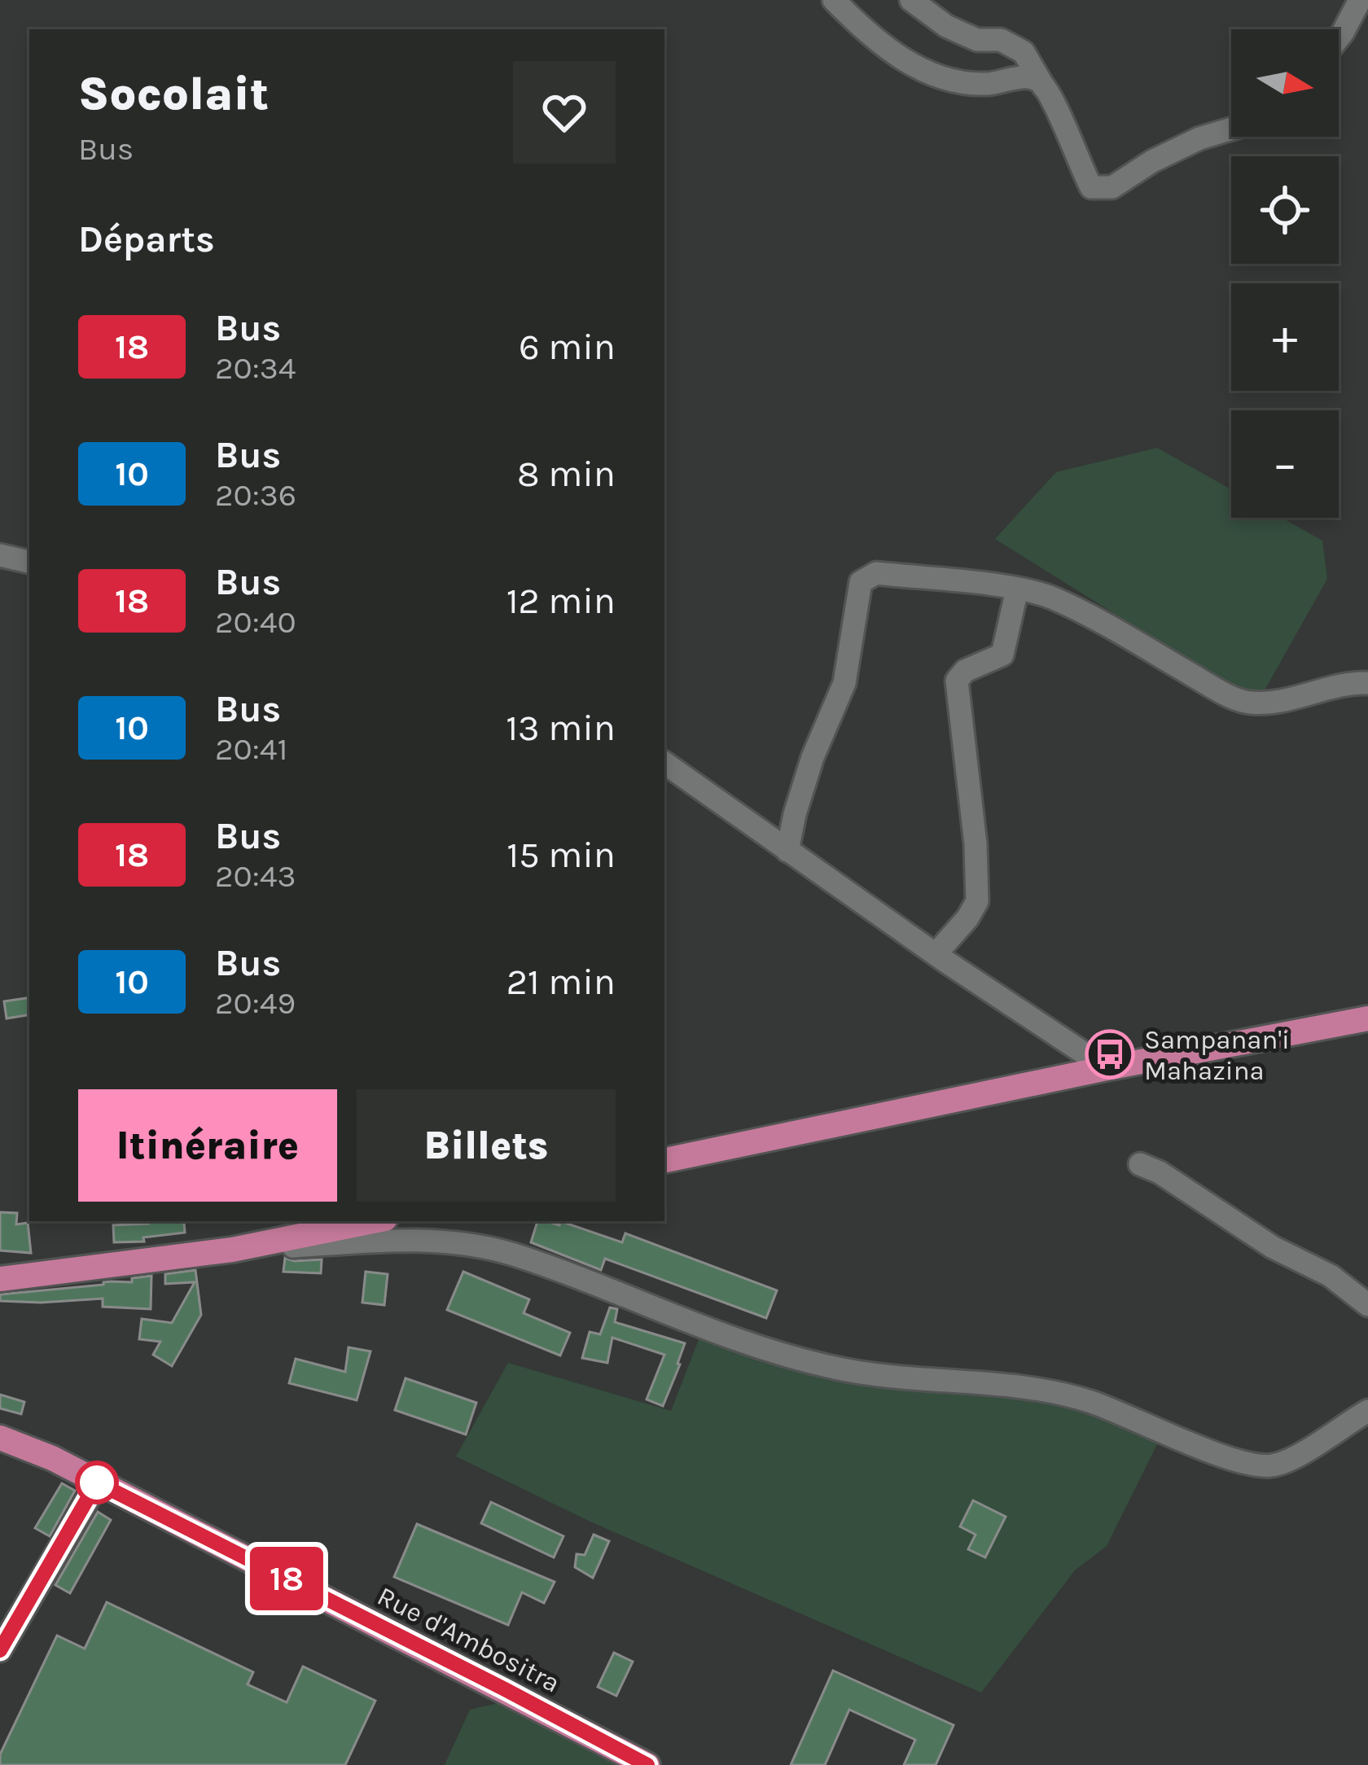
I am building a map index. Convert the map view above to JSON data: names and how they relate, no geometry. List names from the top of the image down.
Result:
{
  "streets": {
    "main road": ["Rue d'Ambositra"]
  },
  "places": {
    "bus stop": ["Sampanan'i Mahazina"]
  },
  "lines": ["bus line 18"],
  "north": "right",
  "page": {
    "on_map": "18",
    "map_buttons": ["+", "−"],
    "heading": [
      ["Socolait", "Bus"],
      "Départs"
    ],
    "list": [
      {
        "mark": "18",
        "name": "Bus",
        "note": "20:34",
        "value": "6 min"
      },
      {
        "mark": "10",
        "name": "Bus",
        "note": "20:36",
        "value": "8 min"
      },
      {
        "mark": "18",
        "name": "Bus",
        "note": "20:40",
        "value": "12 min"
      },
      {
        "mark": "10",
        "name": "Bus",
        "note": "20:41",
        "value": "13 min"
      },
      {
        "mark": "18",
        "name": "Bus",
        "note": "20:43",
        "value": "15 min"
      },
      {
        "mark": "10",
        "name": "Bus",
        "note": "20:49",
        "value": "21 min"
      }
    ],
    "buttons": ["Itinéraire", "Billets"]
  }
}
